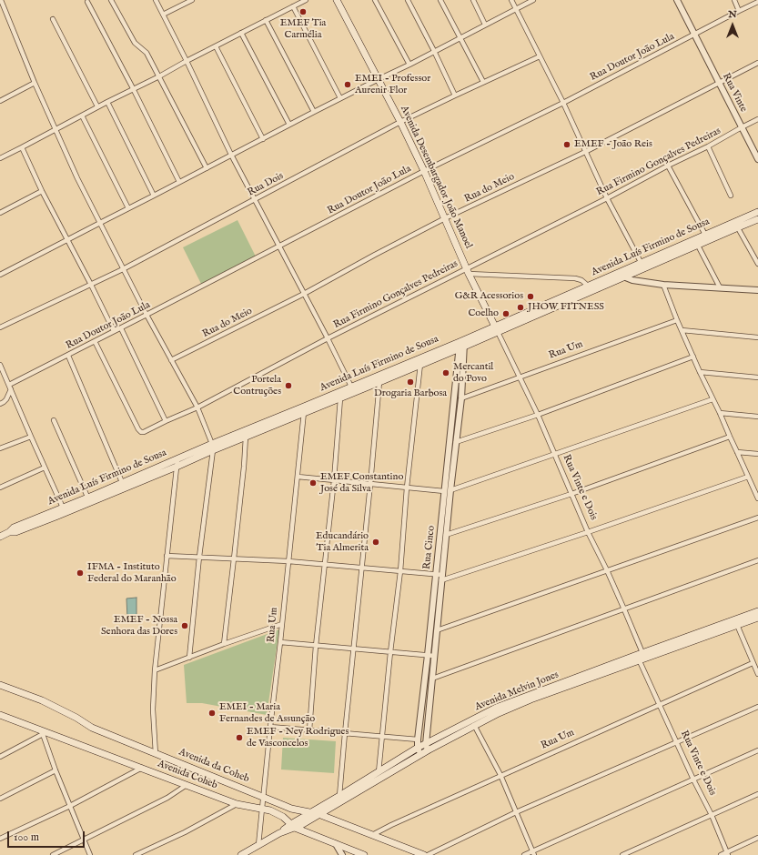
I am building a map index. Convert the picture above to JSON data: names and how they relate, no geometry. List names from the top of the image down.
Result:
{
  "streets": {
    "main road": [
      "Avenida Desembargador João Manoel",
      "Avenida Luís Firmino de Sousa",
      "Avenida Melvin Jones",
      "Avenida da Coheb",
      "Avenida Coheb"
    ],
    "street": [
      "Rua Doutor João Lula",
      "Rua Vinte",
      "Rua Firmino Gonçalves Pedreiras",
      "Rua Dois",
      "Rua do Meio",
      "Rua Um",
      "Rua Vinte e Dois",
      "Rua Cinco"
    ]
  },
  "crossings": [
    ["Rua Doutor João Lula", "Rua Vinte"],
    ["Rua Doutor João Lula", "Rua Firmino Gonçalves Pedreiras"],
    ["Rua Doutor João Lula", "Avenida Desembargador João Manoel"],
    ["Rua Vinte", "Rua Firmino Gonçalves Pedreiras"],
    ["Rua Vinte", "Rua do Meio"],
    ["Rua Firmino Gonçalves Pedreiras", "Avenida Desembargador João Manoel"],
    ["Avenida Desembargador João Manoel", "Rua Dois"],
    ["Avenida Desembargador João Manoel", "Rua do Meio"],
    ["Avenida Desembargador João Manoel", "Avenida Luís Firmino de Sousa"],
    ["Avenida Desembargador João Manoel", "Rua Vinte e Dois"],
    ["Avenida Luís Firmino de Sousa", "Rua Um"],
    ["Avenida Luís Firmino de Sousa", "Rua Vinte e Dois"],
    ["Avenida Luís Firmino de Sousa", "Rua Cinco"],
    ["Rua Um", "Rua Vinte e Dois"],
    ["Rua Um", "Rua Cinco"],
    ["Rua Um", "Avenida Melvin Jones"],
    ["Rua Um", "Avenida da Coheb"],
    ["Rua Um", "Avenida Coheb"],
    ["Rua Vinte e Dois", "Rua Cinco"],
    ["Rua Vinte e Dois", "Avenida Melvin Jones"],
    ["Rua Cinco", "Avenida Melvin Jones"],
    ["Avenida Melvin Jones", "Avenida da Coheb"],
    ["Avenida Melvin Jones", "Avenida Coheb"]
  ],
  "places": [
    "EMEF Tia Carmélia",
    "EMEI - Professor Aurenir Flor",
    "EMEF - João Reis",
    "G&R Acessorios",
    "JHOW FITNESS",
    "Coelho",
    "Mercantil do Povo",
    "Drogaria Barbosa",
    "Portela Contruções",
    "EMEF Constantino José da Silva",
    "Educandário Tia Almerita",
    "IFMA - Instituto Federal do Maranhão",
    "EMEF - Nossa Senhora das Dores",
    "EMEI - Maria Fernandes de Assunção",
    "EMEF - Ney Rodrigues de Vasconcelos"
  ],
  "scale_bar": "100 m",
  "north": "top"
}
